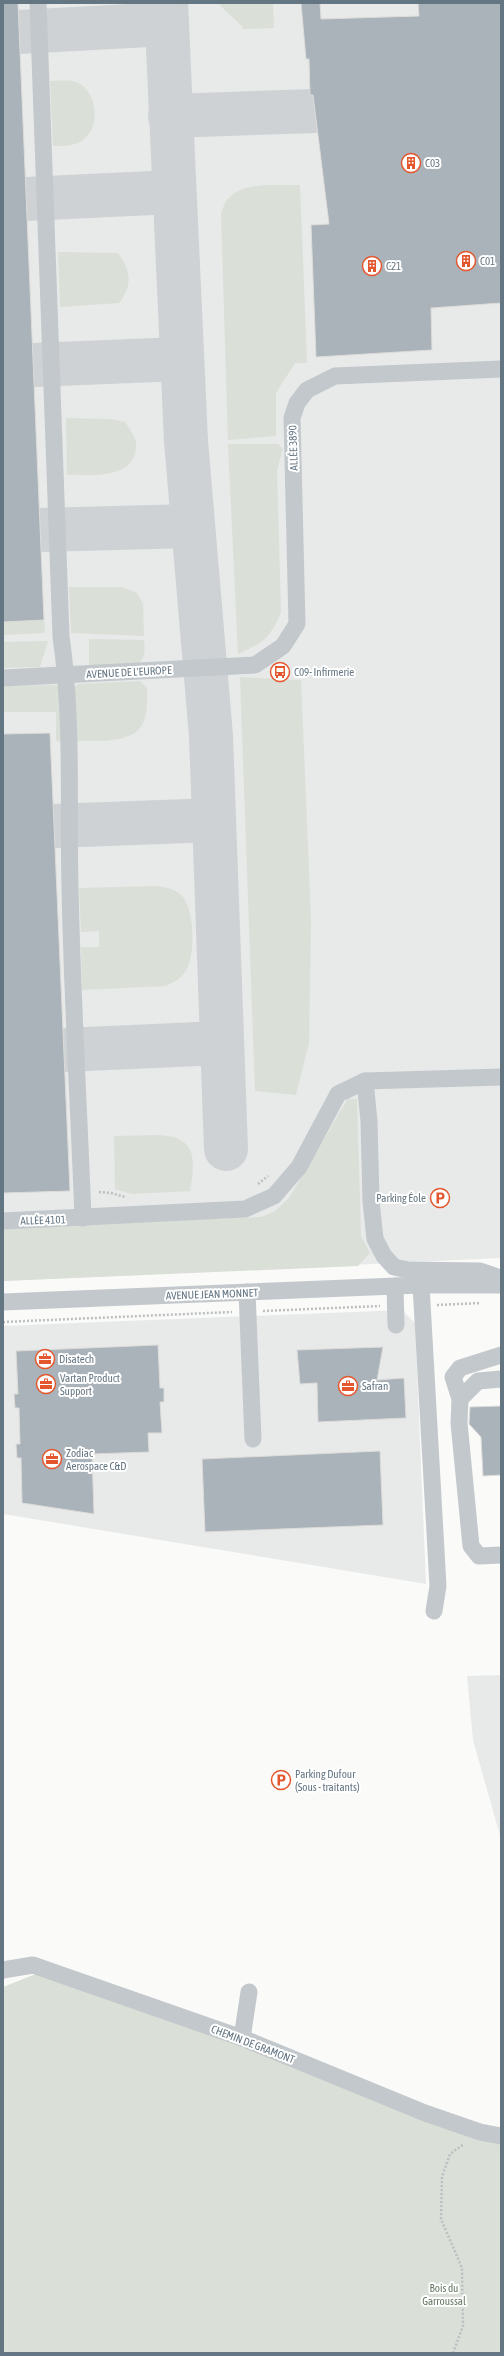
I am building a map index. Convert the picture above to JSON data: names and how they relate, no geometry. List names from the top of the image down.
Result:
{
  "streets": {
    "street": [
      "ALLÉE 3890",
      "AVENUE DE L'EUROPE",
      "ALLÉE 4101",
      "AVENUE JEAN MONNET",
      "CHEMIN DE GRAMONT"
    ]
  },
  "crossings": [
    ["ALLÉE 3890", "AVENUE DE L'EUROPE"]
  ],
  "parks": ["Bois du Garroussal"],
  "places": {
    "building": ["C03", "C01", "C21"],
    "bus stop": ["C09- Infirmerie"],
    "parking": ["Parking Éole", "Parking Dufour (Sous - traitants)"],
    "office": [
      "Disatech",
      "Vartan Product Support",
      "Safran",
      "Zodiac Aerospace C&D"
    ]
  }
}
